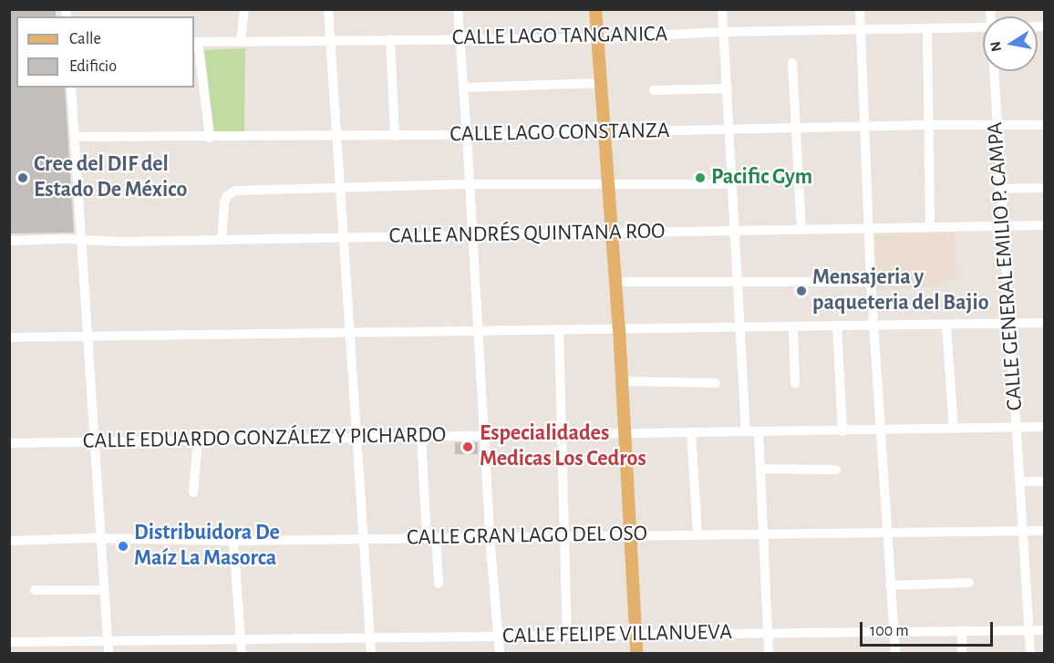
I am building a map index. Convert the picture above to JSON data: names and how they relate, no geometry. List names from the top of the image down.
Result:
{
  "streets": {
    "street": [
      "CALLE LAGO TANGANICA",
      "CALLE LAGO CONSTANZA",
      "CALLE ANDRÉS QUINTANA ROO",
      "CALLE GENERAL EMILIO P. CAMPA",
      "CALLE EDUARDO GONZÁLEZ Y PICHARDO",
      "CALLE GRAN LAGO DEL OSO",
      "CALLE FELIPE VILLANUEVA"
    ]
  },
  "crossings": [
    ["CALLE LAGO CONSTANZA", "CALLE GENERAL EMILIO P. CAMPA"],
    ["CALLE ANDRÉS QUINTANA ROO", "CALLE GENERAL EMILIO P. CAMPA"],
    ["CALLE GENERAL EMILIO P. CAMPA", "CALLE EDUARDO GONZÁLEZ Y PICHARDO"],
    ["CALLE GENERAL EMILIO P. CAMPA", "CALLE GRAN LAGO DEL OSO"],
    ["CALLE GENERAL EMILIO P. CAMPA", "CALLE FELIPE VILLANUEVA"]
  ],
  "places": [
    "Cree del DIF del Estado De México",
    "Pacific Gym",
    "Mensajeria y paqueteria del Bajio",
    "Especialidades Medicas Los Cedros",
    "Distribuidora De Maíz La Masorca"
  ],
  "legend": ["Calle", "Edificio"],
  "scale_bar": "100 m",
  "north": "left"
}
